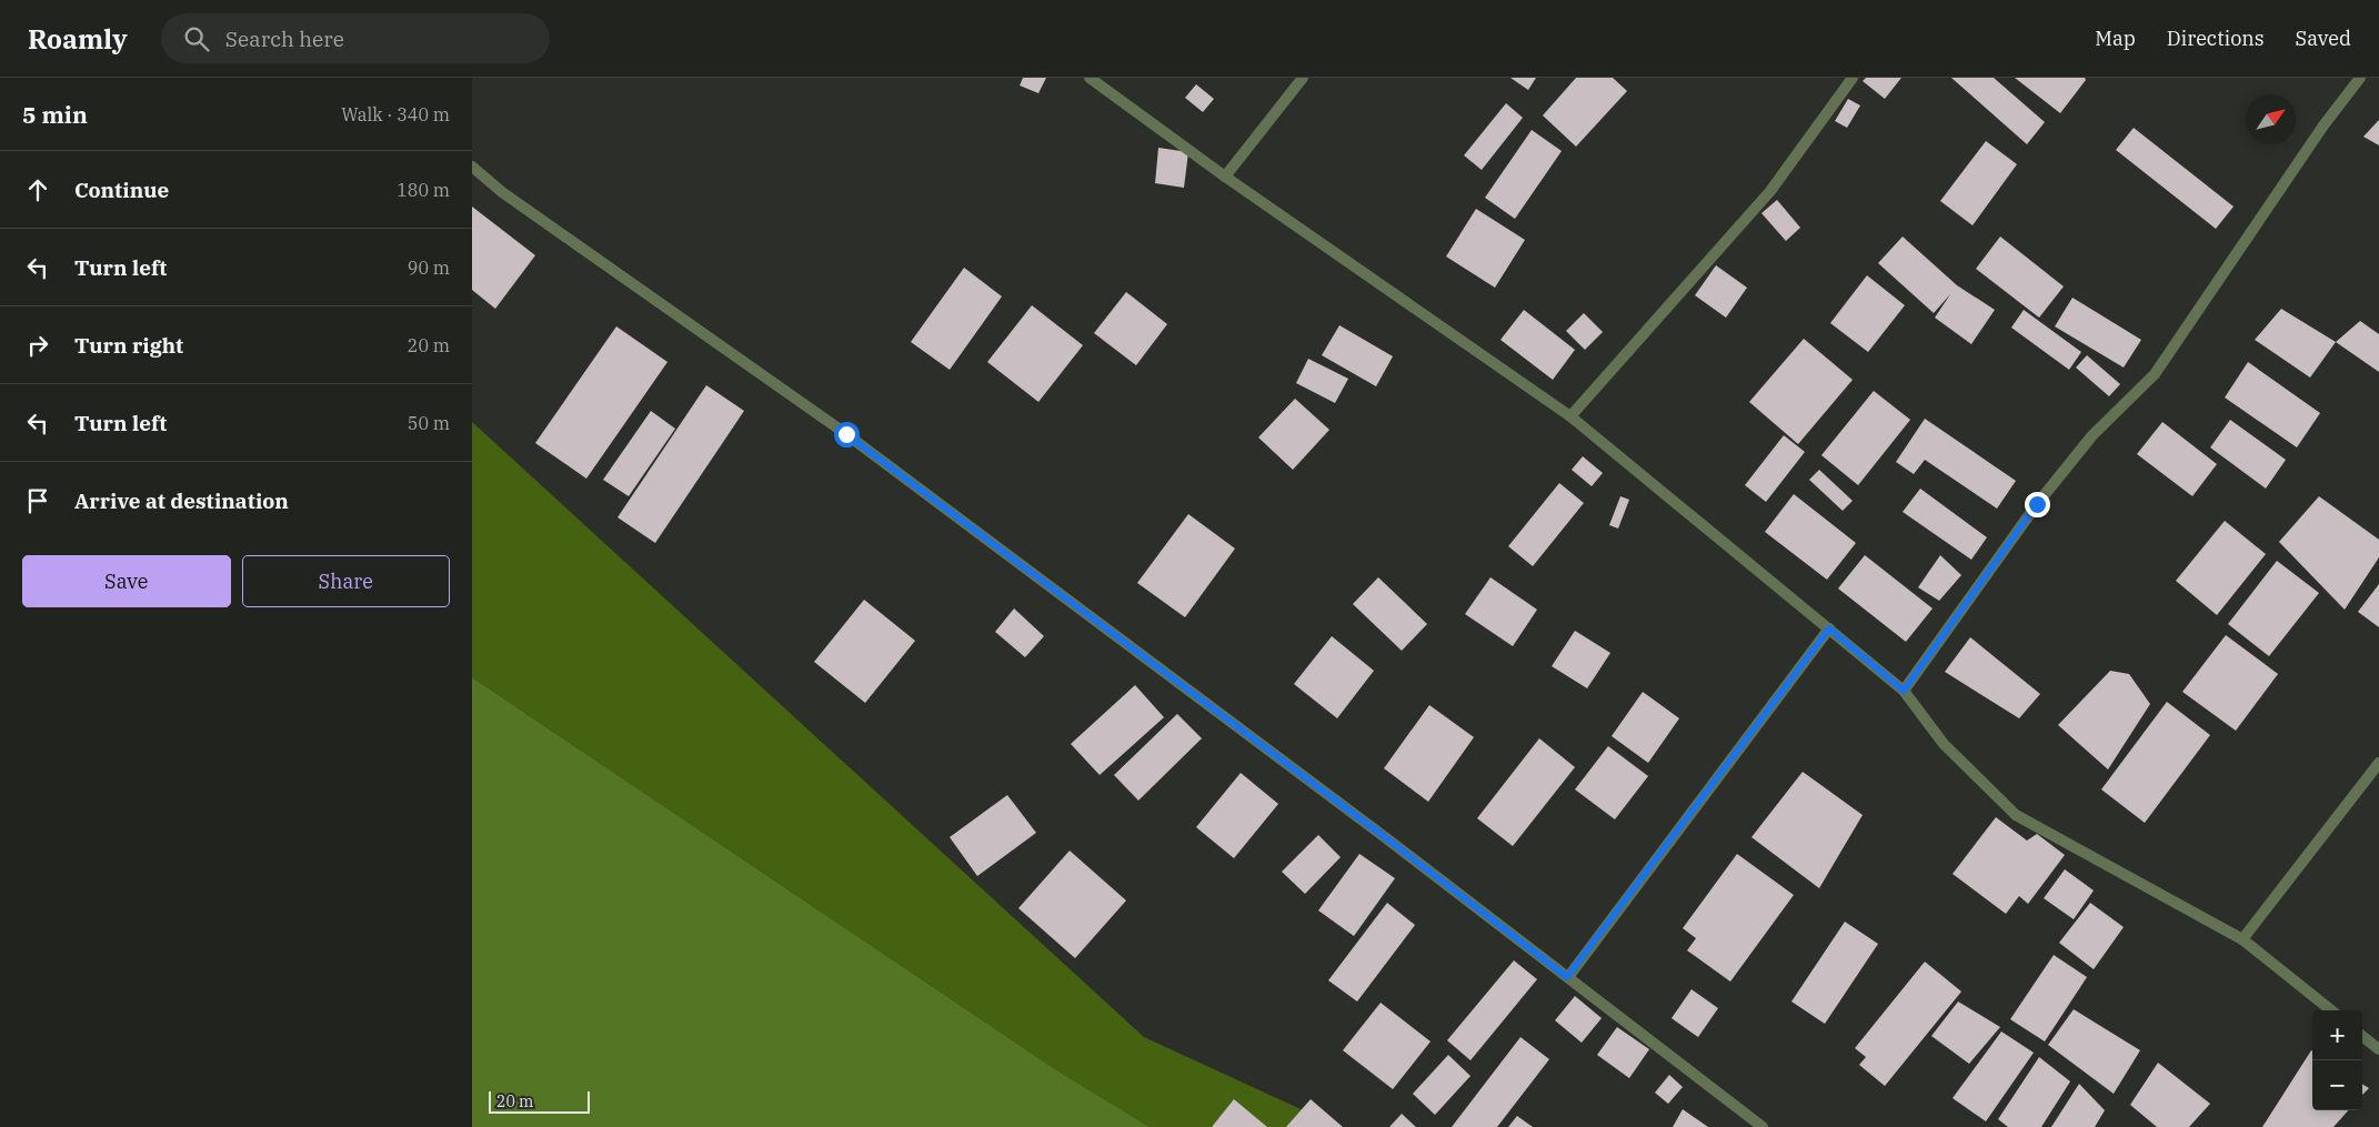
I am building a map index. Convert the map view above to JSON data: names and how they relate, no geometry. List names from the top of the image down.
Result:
{
  "scale_bar": "20 m",
  "north": "top right",
  "page": {
    "header": "Roamly",
    "search": "Search here",
    "nav": ["Map", "Directions", "Saved"],
    "heading": ["5 min", "Walk · 340 m"],
    "list": [
      ["Continue", "180 m"],
      ["Turn left", "90 m"],
      ["Turn right", "20 m"],
      ["Turn left", "50 m"],
      "Arrive at destination"
    ],
    "buttons": ["Save", "Share"],
    "map_buttons": ["+", "−"],
    "scale": "20 m"
  }
}
